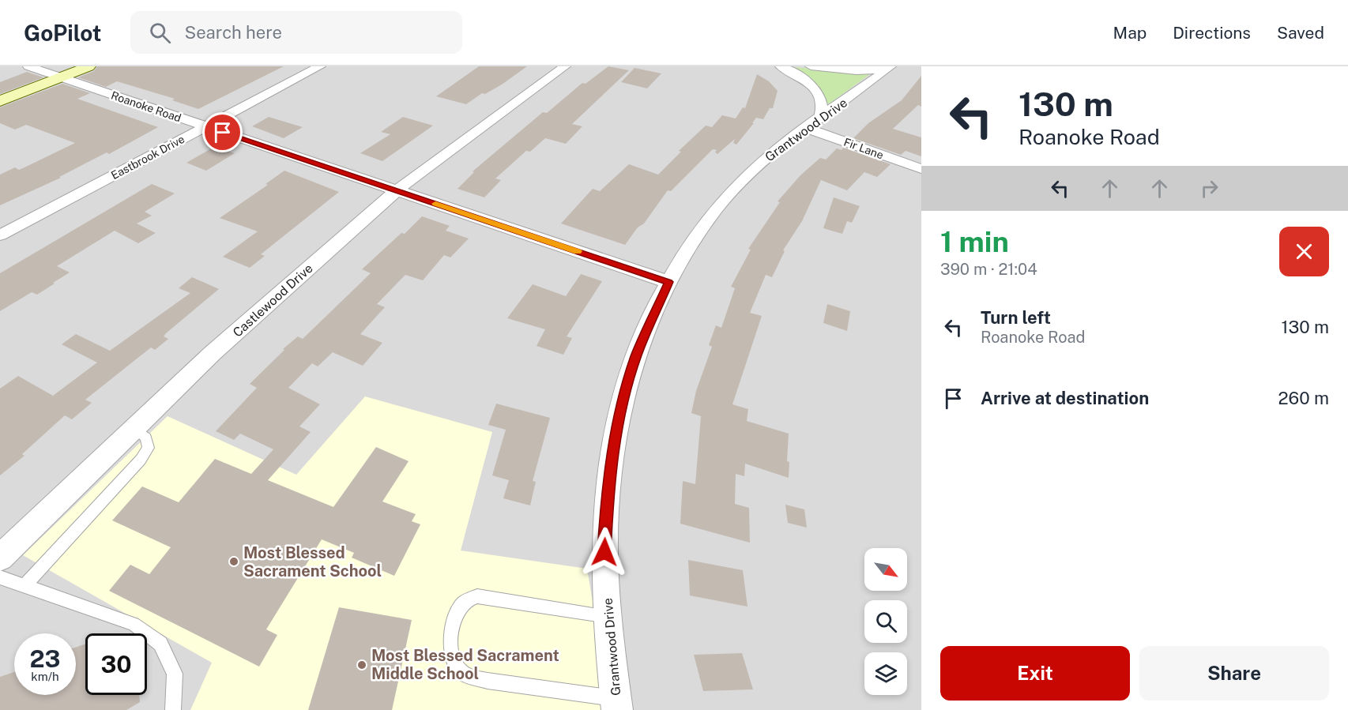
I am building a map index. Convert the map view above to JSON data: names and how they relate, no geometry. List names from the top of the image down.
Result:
{
  "streets": {
    "street": [
      "Roanoke Road",
      "Grantwood Drive",
      "Fir Lane",
      "Eastbrook Drive",
      "Castlewood Drive"
    ]
  },
  "crossings": [
    ["Roanoke Road", "Grantwood Drive"],
    ["Roanoke Road", "Eastbrook Drive"],
    ["Roanoke Road", "Castlewood Drive"],
    ["Grantwood Drive", "Fir Lane"]
  ],
  "places": ["Most Blessed Sacrament School", "Most Blessed Sacrament Middle School"],
  "north": "bottom right",
  "page": {
    "header": "GoPilot",
    "search": "Search here",
    "nav": ["Map", "Directions", "Saved"],
    "turn": ["130 m", "Roanoke Road"],
    "heading": ["1 min", "390 m · 21:04"],
    "list": [
      {
        "name": "Turn left",
        "note": "Roanoke Road",
        "value": "130 m"
      },
      {
        "name": "Arrive at destination",
        "value": "260 m"
      }
    ],
    "speed": "23 km/h",
    "limit": "30",
    "buttons": ["Exit", "Share"]
  }
}
